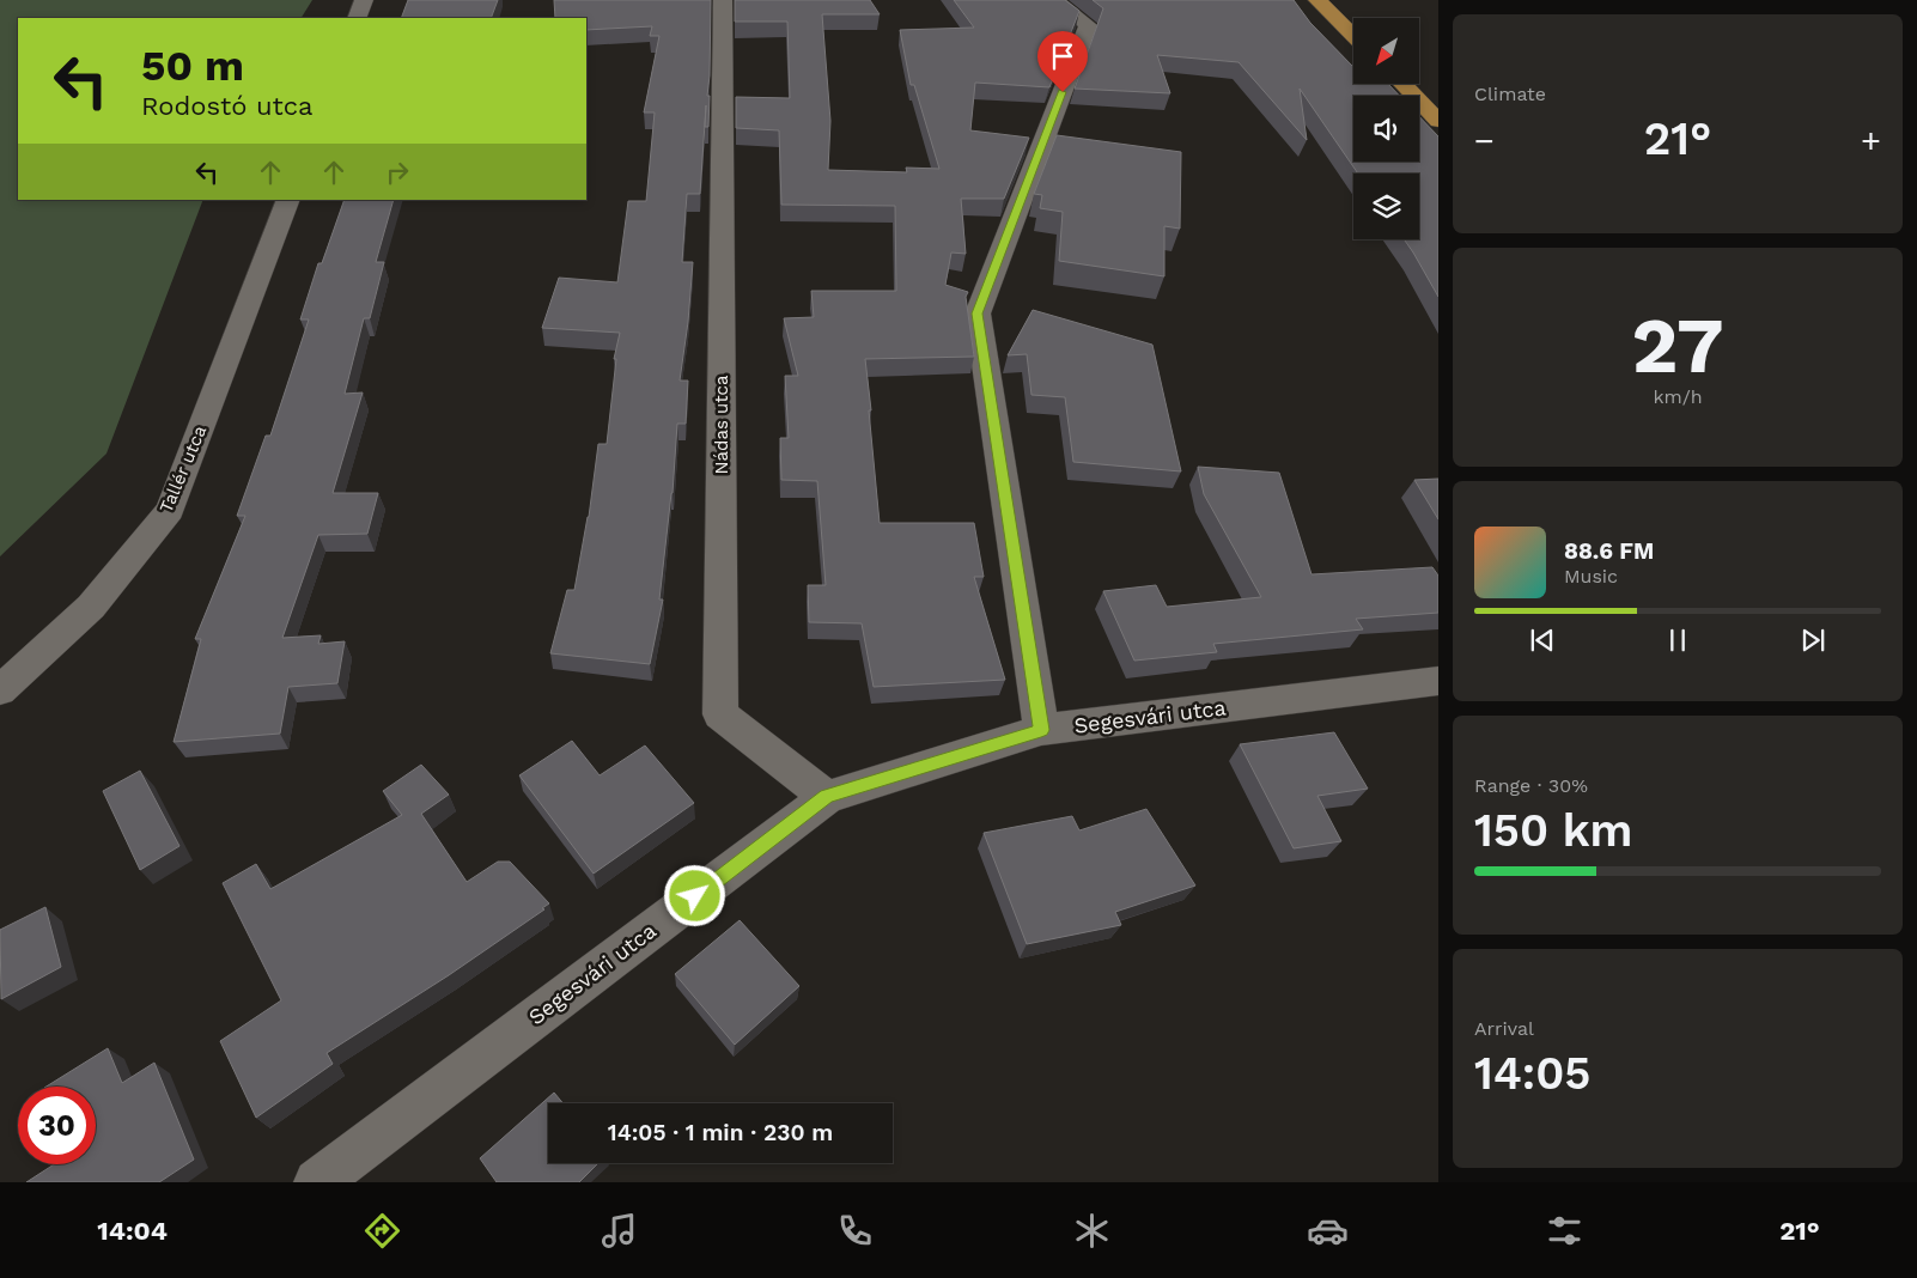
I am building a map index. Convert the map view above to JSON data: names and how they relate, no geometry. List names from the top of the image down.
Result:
{
  "streets": {
    "street": ["Nádas utca", "Tallér utca", "Segesvári utca"]
  },
  "crossings": [
    ["Nádas utca", "Segesvári utca"]
  ],
  "north": "bottom left",
  "page": {
    "tile": [
      "Climate",
      ["27", "km/h"],
      ["Range · 30%", "150 km"],
      ["Arrival", "14:05"]
    ],
    "turn": ["50 m", "Rodostó utca"],
    "heat": ["−", "21°", "+"],
    "song": ["88.6 FM", "Music"],
    "limit": "30",
    "trip": "14:05 · 1 min · 230 m",
    "tabs": ["14:04", "21°"]
  }
}
